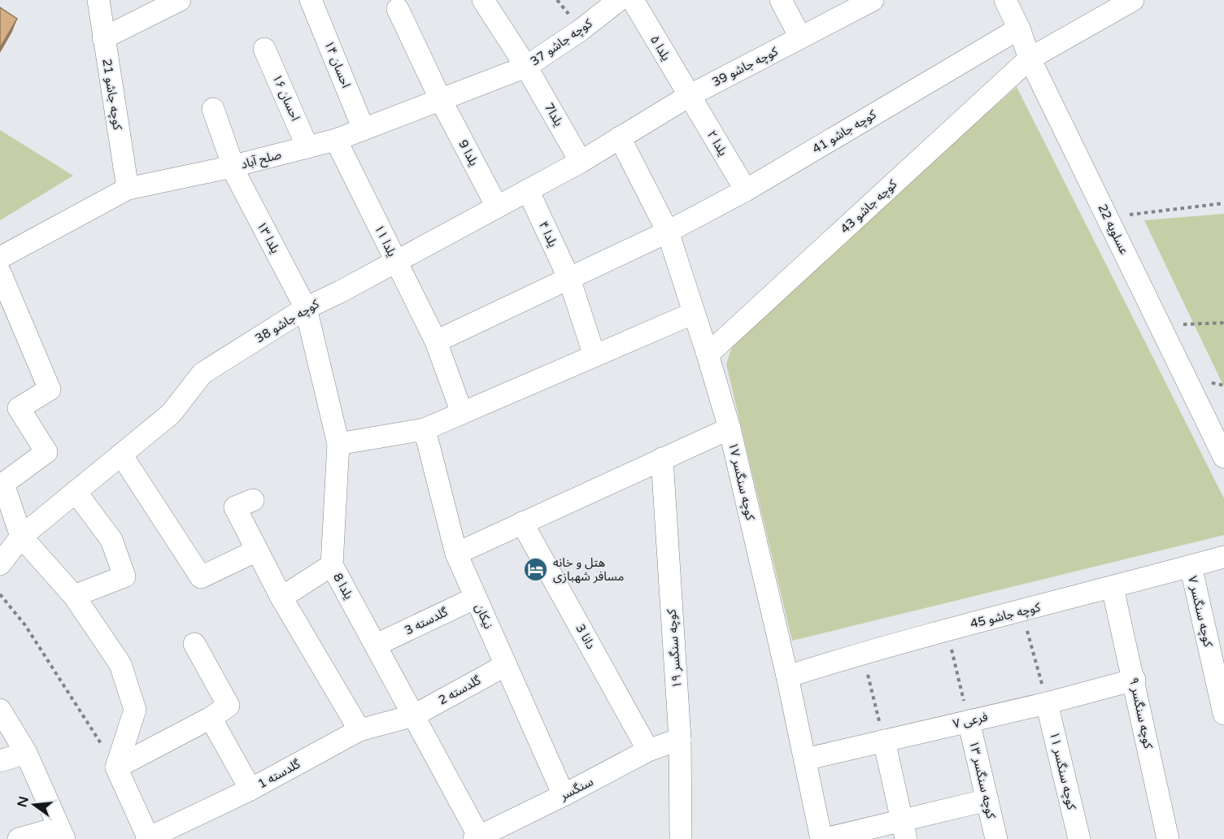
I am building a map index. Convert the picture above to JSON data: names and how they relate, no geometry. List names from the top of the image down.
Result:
{
  "streets": {
    "street": [
      "کوچه جاشو 37",
      "یلدا ۵",
      "احسان ۱۴",
      "کوچه جاشو 39",
      "کوچه جاشو 21",
      "احسان ۱۶",
      "یلدا7",
      "کوچه جاشو 41",
      "یلدا ۲",
      "یلدا 9",
      "صلح آباد",
      "کوچه جاشو 43",
      "عسلویه 22",
      "یلدا ۴",
      "یلدا ۱۳",
      "یلدا ۱۱",
      "کوچه جاشو 38",
      "کوچه سنگسر ۱۷",
      "یلدا 8",
      "کوچه سنگسر ۷",
      "کوچه جاشو 45",
      "نیکان",
      "گلدسته 3",
      "دانا 3",
      "کوچه سنگسر ۱۹",
      "گلدسته 2",
      "کوچه سنگسر ۹",
      "فرعی ۷",
      "کوچه سنگسر ۱۱",
      "گلدسته 1",
      "کوچه سنگسر ۱۳",
      "سنگسر"
    ]
  },
  "crossings": [
    ["کوچه جاشو 37", "یلدا7"],
    ["کوچه جاشو 37", "صلح آباد"],
    ["یلدا ۵", "کوچه جاشو 39"],
    ["یلدا ۵", "یلدا ۲"],
    ["احسان ۱۴", "صلح آباد"],
    ["کوچه جاشو 39", "یلدا ۲"],
    ["کوچه جاشو 39", "کوچه جاشو 38"],
    ["کوچه جاشو 39", "کوچه سنگسر ۱۷"],
    ["کوچه جاشو 21", "صلح آباد"],
    ["احسان ۱۶", "صلح آباد"],
    ["یلدا7", "صلح آباد"],
    ["یلدا7", "کوچه جاشو 38"],
    ["کوچه جاشو 41", "یلدا ۲"],
    ["کوچه جاشو 41", "عسلویه 22"],
    ["کوچه جاشو 41", "یلدا ۴"],
    ["کوچه جاشو 41", "یلدا ۱۱"],
    ["کوچه جاشو 41", "کوچه سنگسر ۱۷"],
    ["یلدا 9", "صلح آباد"],
    ["یلدا 9", "کوچه جاشو 38"],
    ["صلح آباد", "یلدا ۱۳"],
    ["صلح آباد", "یلدا ۱۱"],
    ["کوچه جاشو 43", "عسلویه 22"],
    ["کوچه جاشو 43", "کوچه سنگسر ۱۷"],
    ["یلدا ۴", "کوچه جاشو 38"],
    ["یلدا ۱۳", "کوچه جاشو 38"],
    ["یلدا ۱۳", "یلدا 8"],
    ["یلدا ۱۱", "کوچه جاشو 38"],
    ["کوچه جاشو 38", "کوچه سنگسر ۱۷"],
    ["کوچه جاشو 38", "یلدا 8"],
    ["کوچه سنگسر ۱۷", "کوچه جاشو 45"],
    ["کوچه سنگسر ۱۷", "فرعی ۷"],
    ["یلدا 8", "گلدسته 3"],
    ["یلدا 8", "گلدسته 2"],
    ["یلدا 8", "گلدسته 1"],
    ["یلدا 8", "سنگسر"],
    ["کوچه سنگسر ۷", "کوچه جاشو 45"],
    ["کوچه جاشو 45", "کوچه سنگسر ۹"],
    ["نیکان", "گلدسته 3"],
    ["نیکان", "گلدسته 2"],
    ["نیکان", "سنگسر"],
    ["دانا 3", "سنگسر"],
    ["کوچه سنگسر ۱۹", "سنگسر"],
    ["گلدسته 2", "گلدسته 1"],
    ["کوچه سنگسر ۹", "فرعی ۷"],
    ["فرعی ۷", "کوچه سنگسر ۱۱"],
    ["فرعی ۷", "کوچه سنگسر ۱۳"]
  ],
  "places": {
    "hotel": ["هتل و خانه مسافر شهبازی"]
  },
  "north": "left"
}
